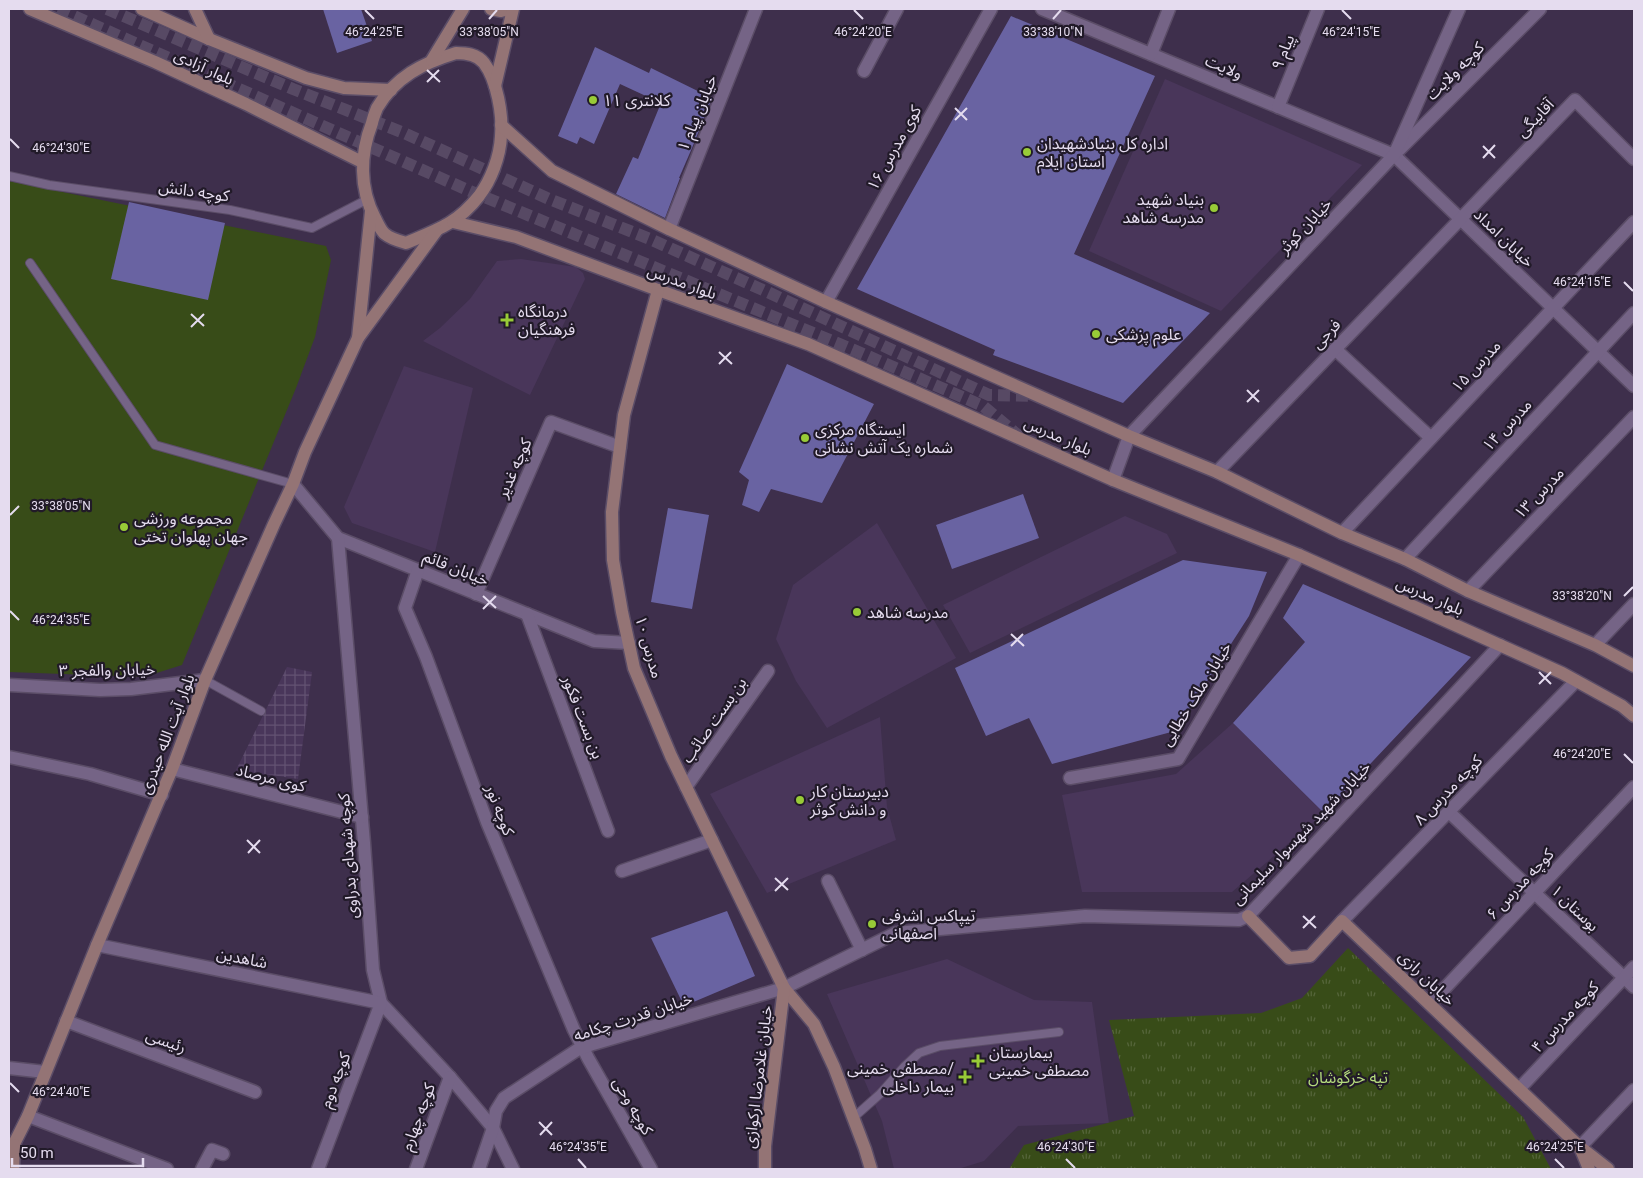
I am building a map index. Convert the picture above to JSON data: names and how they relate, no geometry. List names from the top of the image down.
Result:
{
  "streets": {
    "main road": [
      "بلوار آزادی",
      "بلوار مدرس",
      "مدرس ۱۰",
      "بلوار آیت الله حیدری",
      "خیابان رازی",
      "خیابان غلامرضا ارکوازی"
    ],
    "street": [
      "پیام ۹",
      "ولایت",
      "کوچه ولایت",
      "خیابان پیام ۱",
      "آقابیگی",
      "کوی مدرس ۱۶",
      "خیابان کوثر",
      "خیابان امداد",
      "فرجی",
      "مدرس ۱۵",
      "مدرس ۱۴",
      "کوچه غدیر",
      "مدرس ۱۳",
      "خیابان قائم",
      "خیابان والفجر ۳",
      "خیابان ملک خطایی",
      "بن بست فکور",
      "بن بست صائب",
      "کوی مرصاد",
      "کوچه مدرس ۸",
      "کوچه نور",
      "خیابان شهید شهسوار سلیمانی",
      "کوچه شهدای بدراوی",
      "کوچه مدرس ۶",
      "بوستان ۱",
      "شاهدین",
      "خیابان قدرت چکامه",
      "کوچه مدرس ۴",
      "رئیسی",
      "کوچه دوم",
      "کوچه وحی",
      "کوچه چهارم"
    ],
    "lane": ["کوچه دانش"]
  },
  "crossings": [
    ["پیام ۹", "ولایت"],
    ["بلوار آزادی", "کوچه دانش"],
    ["بلوار آزادی", "بلوار مدرس"],
    ["بلوار آزادی", "بلوار آیت الله حیدری"],
    ["ولایت", "کوچه ولایت"],
    ["ولایت", "خیابان کوثر"],
    ["ولایت", "خیابان امداد"],
    ["کوچه ولایت", "خیابان کوثر"],
    ["کوچه ولایت", "خیابان امداد"],
    ["خیابان پیام ۱", "بلوار مدرس"],
    ["آقابیگی", "خیابان امداد"],
    ["آقابیگی", "فرجی"],
    ["کوی مدرس ۱۶", "بلوار مدرس"],
    ["کوچه دانش", "بلوار مدرس"],
    ["کوچه دانش", "بلوار آیت الله حیدری"],
    ["خیابان کوثر", "خیابان امداد"],
    ["خیابان کوثر", "بلوار مدرس"],
    ["خیابان امداد", "فرجی"],
    ["خیابان امداد", "مدرس ۱۵"],
    ["خیابان امداد", "مدرس ۱۴"],
    ["بلوار مدرس", "فرجی"],
    ["بلوار مدرس", "مدرس ۱۵"],
    ["بلوار مدرس", "مدرس ۱۴"],
    ["بلوار مدرس", "مدرس ۱۳"],
    ["بلوار مدرس", "مدرس ۱۰"],
    ["بلوار مدرس", "خیابان ملک خطایی"],
    ["بلوار مدرس", "بلوار آیت الله حیدری"],
    ["بلوار مدرس", "کوچه مدرس ۸"],
    ["بلوار مدرس", "خیابان شهید شهسوار سلیمانی"],
    ["کوچه غدیر", "خیابان قائم"],
    ["کوچه غدیر", "مدرس ۱۰"],
    ["خیابان قائم", "مدرس ۱۰"],
    ["خیابان قائم", "بن بست فکور"],
    ["خیابان قائم", "بلوار آیت الله حیدری"],
    ["خیابان قائم", "کوچه نور"],
    ["خیابان قائم", "کوچه شهدای بدراوی"],
    ["مدرس ۱۰", "بن بست صائب"],
    ["مدرس ۱۰", "خیابان شهید شهسوار سلیمانی"],
    ["مدرس ۱۰", "خیابان قدرت چکامه"],
    ["مدرس ۱۰", "خیابان غلامرضا ارکوازی"],
    ["خیابان والفجر ۳", "بلوار آیت الله حیدری"],
    ["بلوار آیت الله حیدری", "کوی مرصاد"],
    ["بلوار آیت الله حیدری", "شاهدین"],
    ["بلوار آیت الله حیدری", "رئیسی"],
    ["کوی مرصاد", "کوچه شهدای بدراوی"],
    ["کوچه مدرس ۸", "بوستان ۱"],
    ["کوچه مدرس ۸", "خیابان رازی"],
    ["کوچه نور", "خیابان قدرت چکامه"],
    ["کوچه نور", "کوچه وحی"],
    ["خیابان شهید شهسوار سلیمانی", "خیابان قدرت چکامه"],
    ["خیابان شهید شهسوار سلیمانی", "خیابان غلامرضا ارکوازی"],
    ["کوچه شهدای بدراوی", "شاهدین"],
    ["کوچه شهدای بدراوی", "خیابان قدرت چکامه"],
    ["کوچه شهدای بدراوی", "کوچه دوم"],
    ["کوچه شهدای بدراوی", "کوچه چهارم"],
    ["کوچه مدرس ۶", "بوستان ۱"],
    ["کوچه مدرس ۶", "خیابان رازی"],
    ["بوستان ۱", "کوچه مدرس ۴"],
    ["شاهدین", "کوچه دوم"],
    ["خیابان رازی", "کوچه مدرس ۴"],
    ["خیابان قدرت چکامه", "خیابان غلامرضا ارکوازی"],
    ["خیابان قدرت چکامه", "کوچه وحی"]
  ],
  "parks": ["تپه خرگوشان"],
  "places": {
    "other": [
      "کلانتری ۱۱",
      "اداره کل بنیادشهیدان استان ایلام",
      "بنیاد شهید مدرسه شاهد",
      "علوم پزشکی",
      "ایستگاه مرکزی شماره یک آتش نشانی",
      "مجموعه ورزشی جهان پهلوان تختی",
      "مدرسه شاهد",
      "دبیرستان کار و دانش کوثر",
      "تیپاکس اشرفی اصفهانی"
    ],
    "health": ["درمانگاه فرهنگیان", "بیمارستان مصطفی خمینی", "مصطفی خمینی/ بیمار داخلی"]
  },
  "scale_bar": "50 m",
  "coordinates": [
    "46°24'25\"E",
    "46°24'20\"E",
    "46°24'15\"E",
    "33°38'05\"N",
    "33°38'10\"N",
    "46°24'30\"E",
    "33°38'20\"N",
    "46°24'35\"E",
    "46°24'40\"E"
  ]
}
